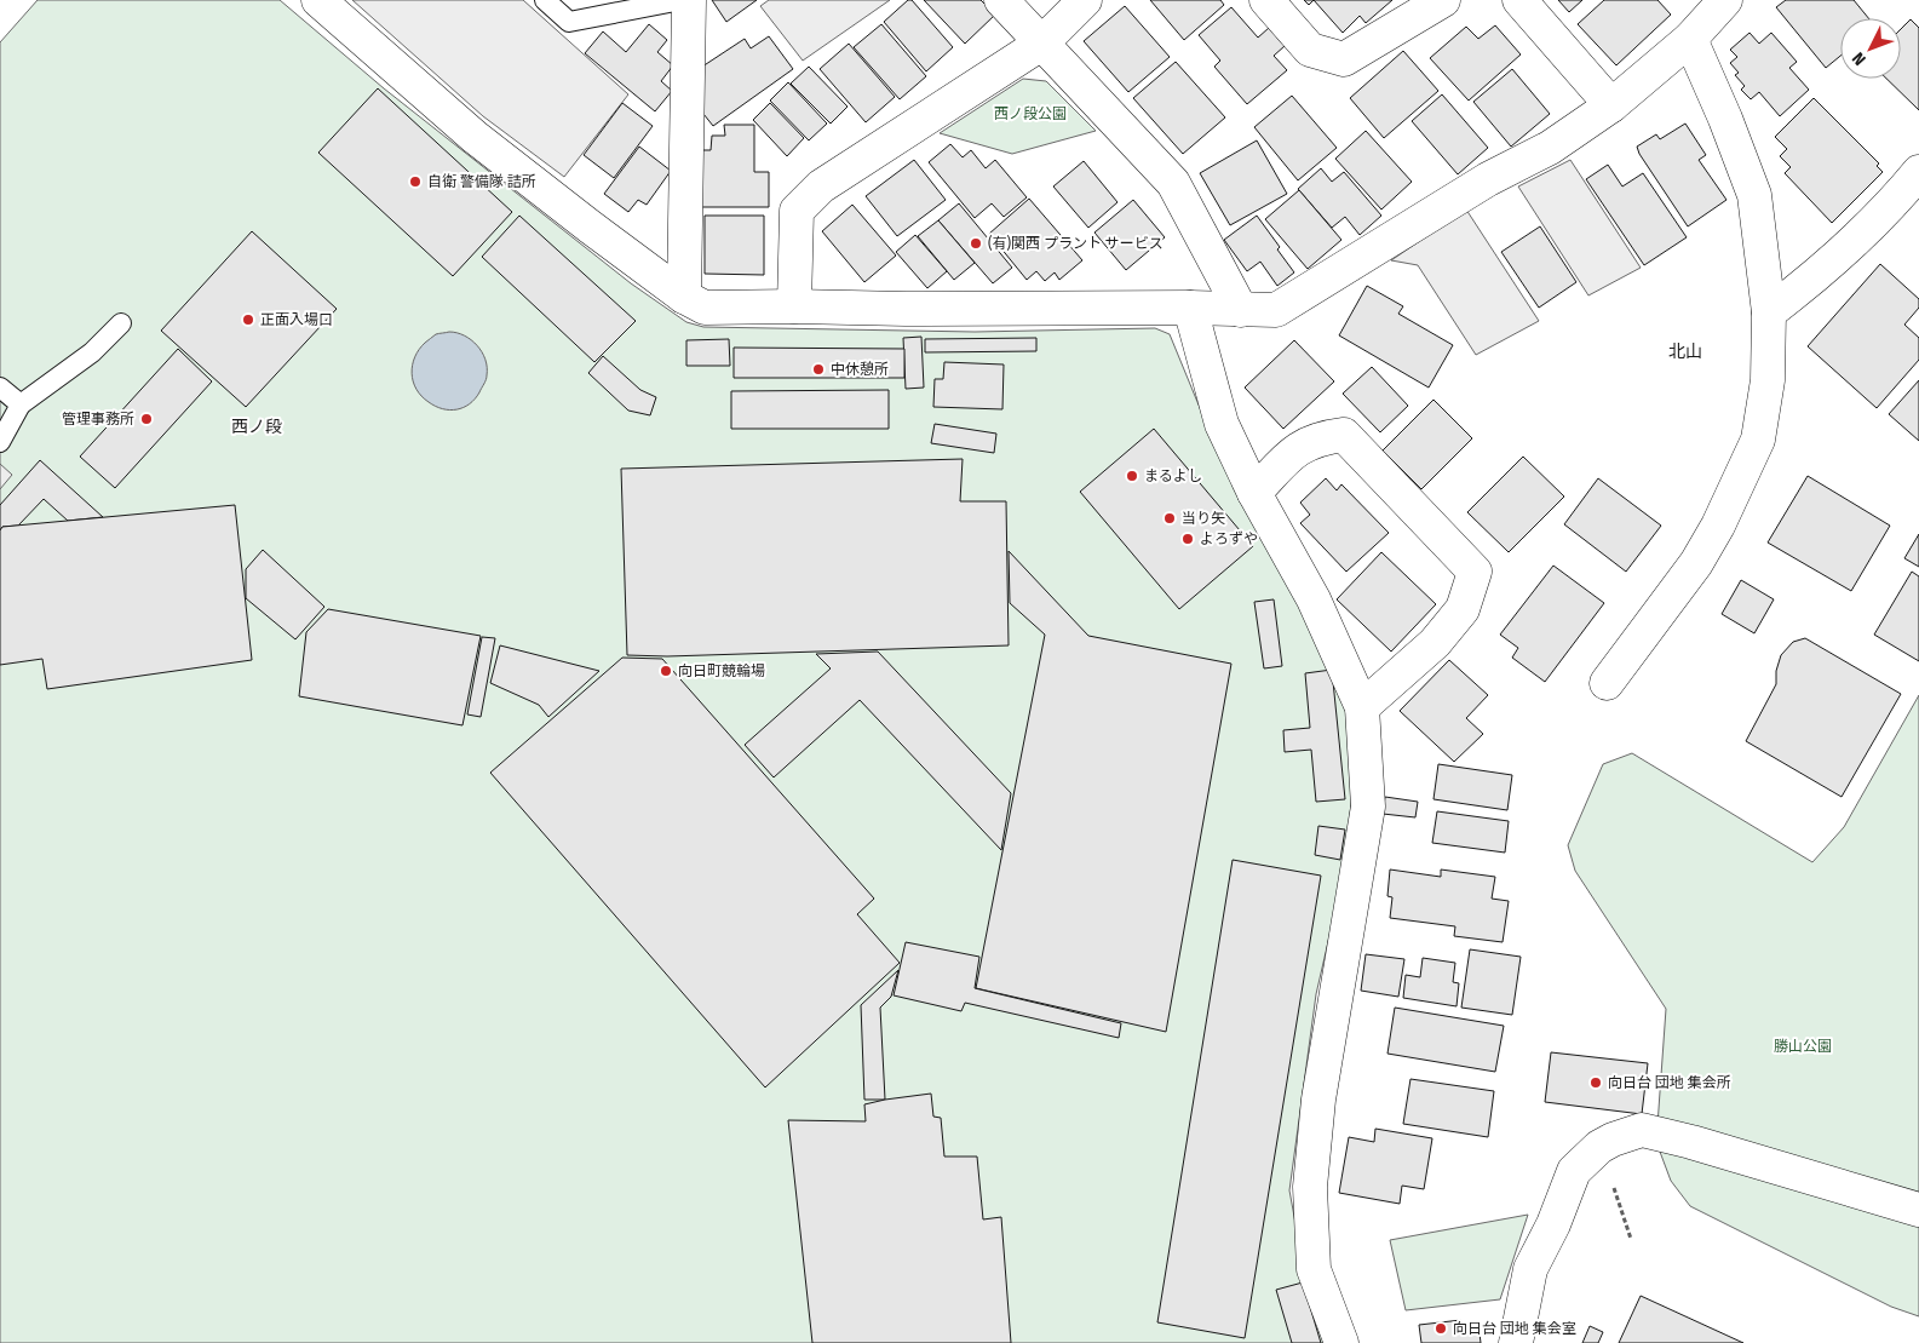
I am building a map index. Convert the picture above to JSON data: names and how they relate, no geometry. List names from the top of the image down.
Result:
{
  "districts": ["北山", "西ノ段"],
  "parks": ["西ノ段公園", "勝山公園"],
  "places": [
    "自衛 警備隊 詰所",
    "(有)関西 プラント サービス",
    "正面入場口",
    "中休憩所",
    "管理事務所",
    "まるよし",
    "当り矢",
    "よろずや",
    "向日町競輪場",
    "向日台 団地 集会所",
    "向日台 団地 集会室"
  ],
  "north": "bottom left"
}
